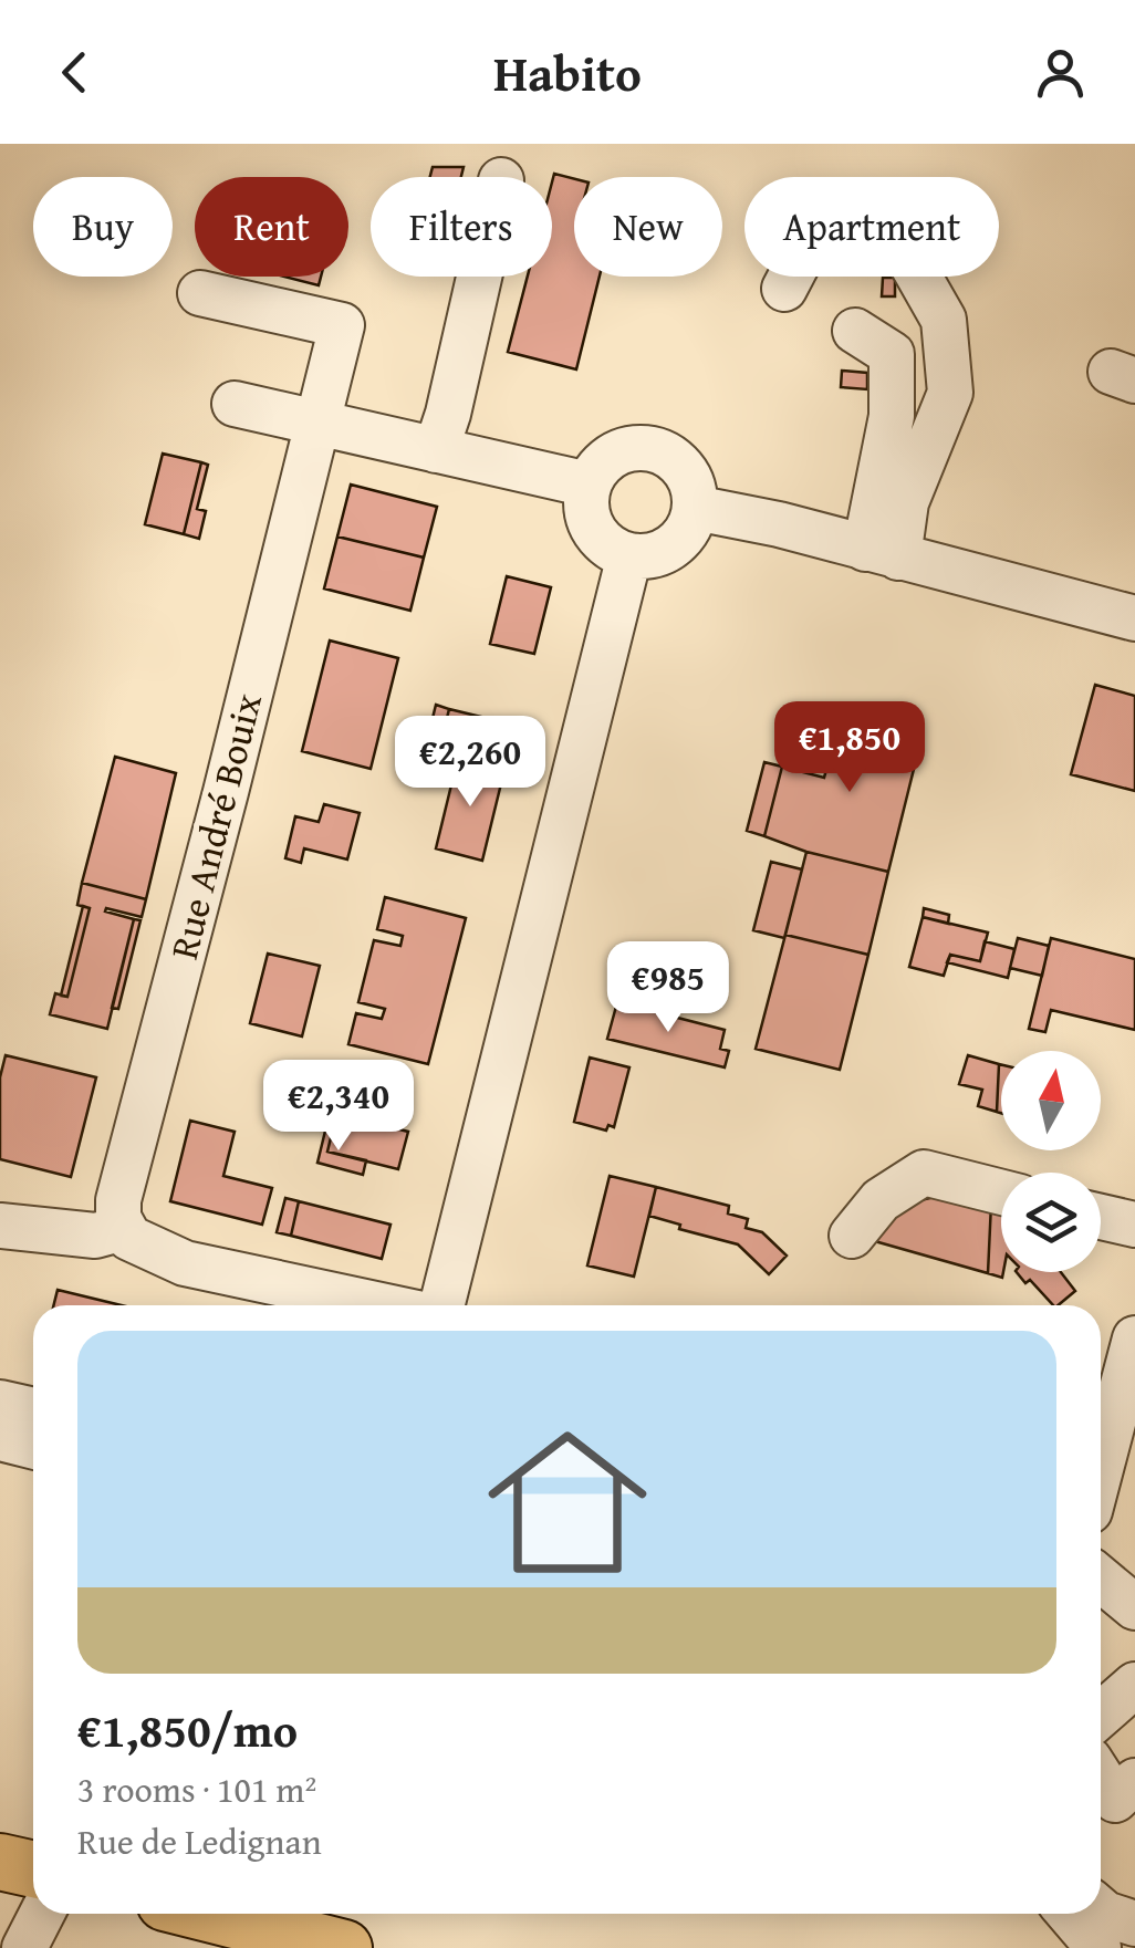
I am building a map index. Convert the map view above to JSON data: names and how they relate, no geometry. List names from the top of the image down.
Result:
{
  "streets": {
    "street": ["Rue André Bouix"]
  },
  "north": "top",
  "page": {
    "header": "Habito",
    "chip": [
      "Buy",
      "Rent",
      "Filters",
      "New",
      "Apartment"
    ],
    "price": [
      "€1,850",
      "€2,260",
      "€985",
      "€2,340"
    ],
    "list": [
      {
        "name": "€1,850/mo",
        "note": "3 rooms · 101 m² · Rue de Ledignan"
      }
    ]
  }
}
